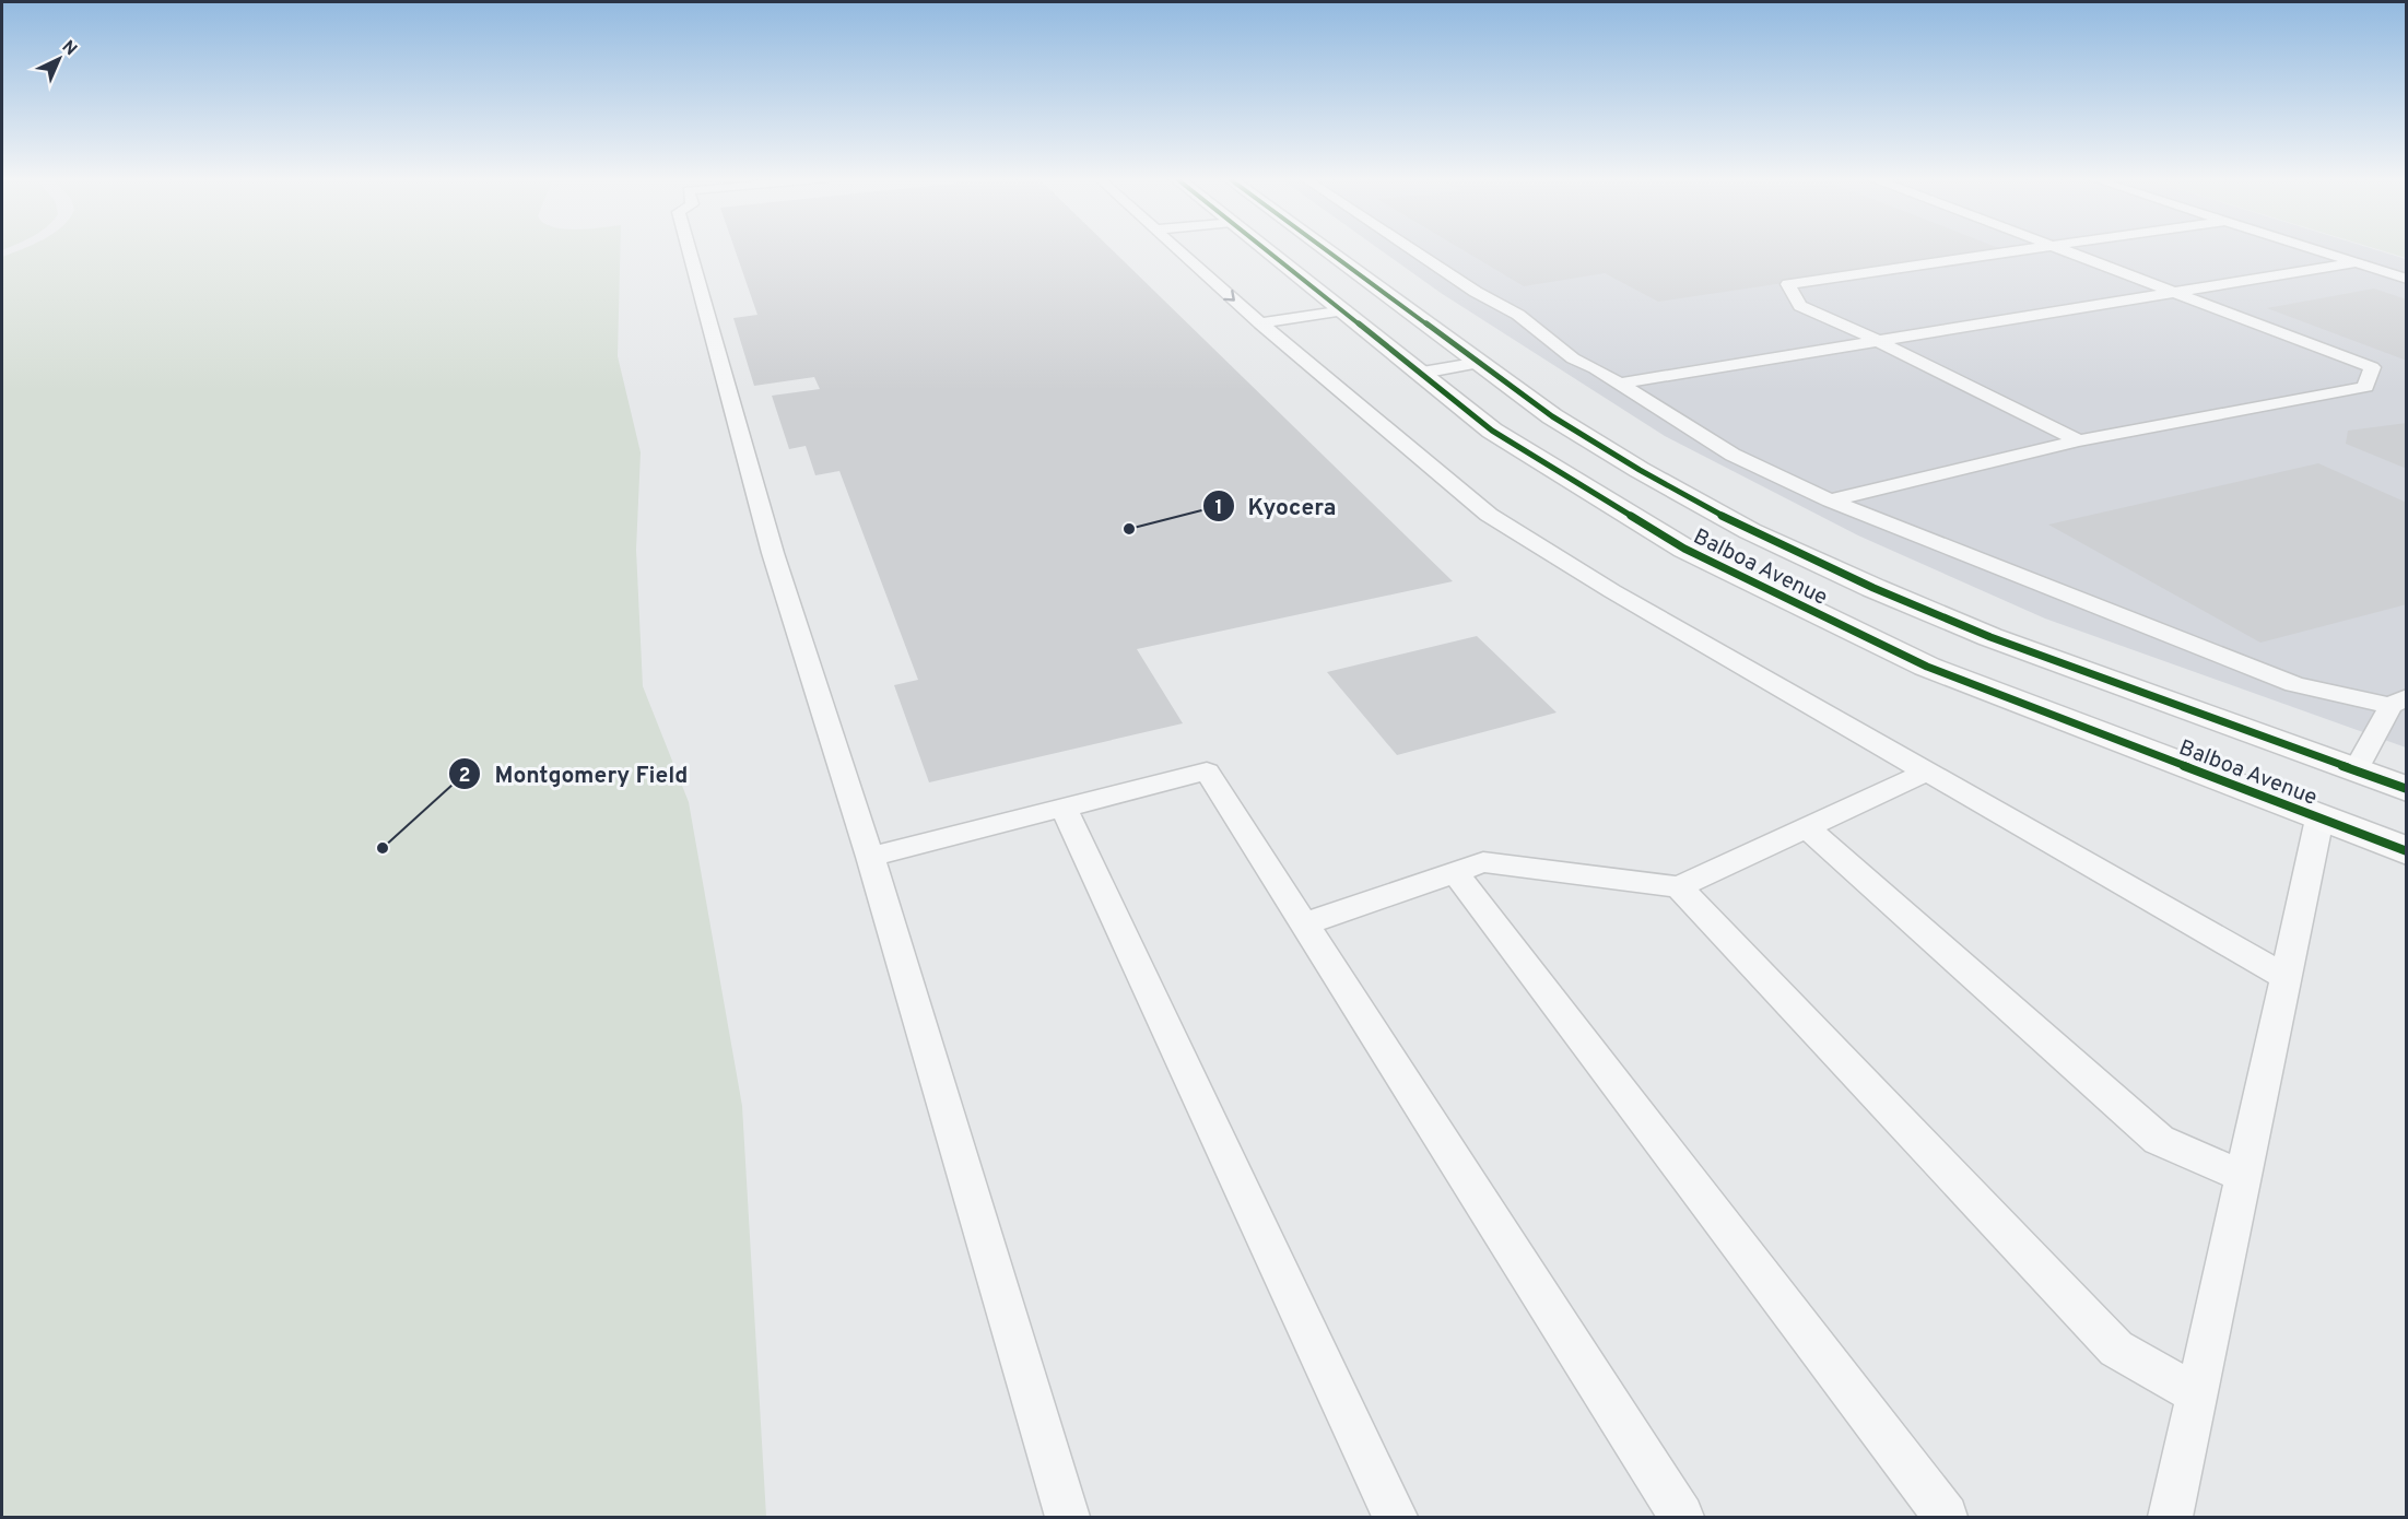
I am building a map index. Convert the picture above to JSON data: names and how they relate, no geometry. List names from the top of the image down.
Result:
{
  "streets": {
    "main road": ["Balboa Avenue"]
  },
  "places": ["Kyocera", "Montgomery Field"],
  "north": "top right"
}
